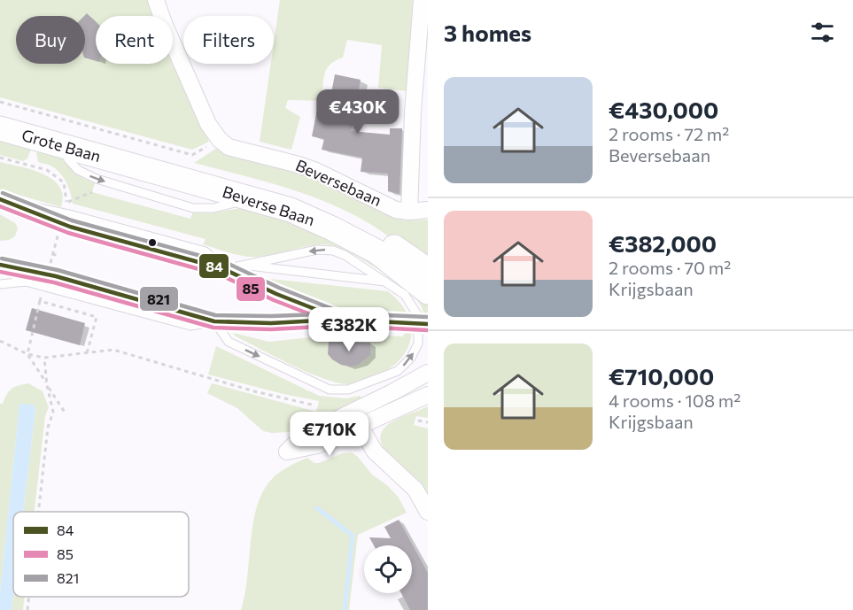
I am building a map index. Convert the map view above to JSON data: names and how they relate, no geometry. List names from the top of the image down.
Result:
{
  "streets": {
    "main road": ["Grote Baan", "Beverse Baan"],
    "street": ["Beversebaan"]
  },
  "crossings": [
    ["Grote Baan", "Beverse Baan"]
  ],
  "lines": ["transit line 821", "transit line 84", "transit line 85"],
  "legend": ["84", "85", "821"],
  "page": {
    "heading": "3 homes",
    "chip": ["Buy", "Rent", "Filters"],
    "list": [
      {
        "name": "€430,000",
        "note": "2 rooms · 72 m² · Beversebaan"
      },
      {
        "name": "€382,000",
        "note": "2 rooms · 70 m² · Krijgsbaan"
      },
      {
        "name": "€710,000",
        "note": "4 rooms · 108 m² · Krijgsbaan"
      }
    ],
    "price": ["€430K", "€382K", "€710K"]
  }
}
